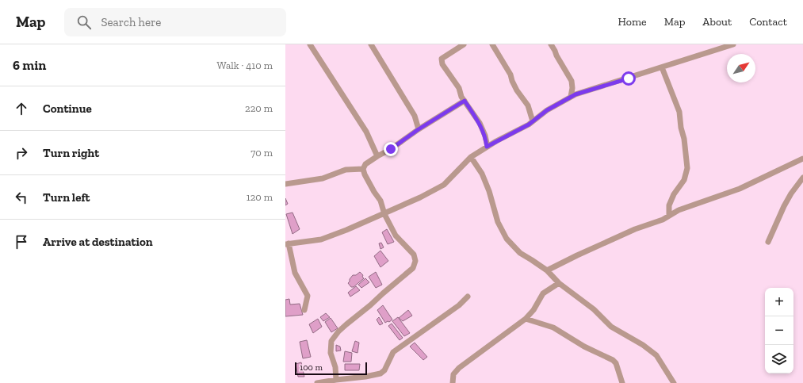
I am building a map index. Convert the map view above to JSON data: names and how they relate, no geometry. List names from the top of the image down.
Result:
{
  "scale_bar": "100 m",
  "north": "top right",
  "page": {
    "header": "Map",
    "search": "Search here",
    "nav": [
      "Home",
      "Map",
      "About",
      "Contact"
    ],
    "heading": ["6 min", "Walk · 410 m"],
    "list": [
      ["Continue", "220 m"],
      ["Turn right", "70 m"],
      ["Turn left", "120 m"],
      "Arrive at destination"
    ],
    "map_buttons": ["+", "−"],
    "scale": "100 m"
  }
}
